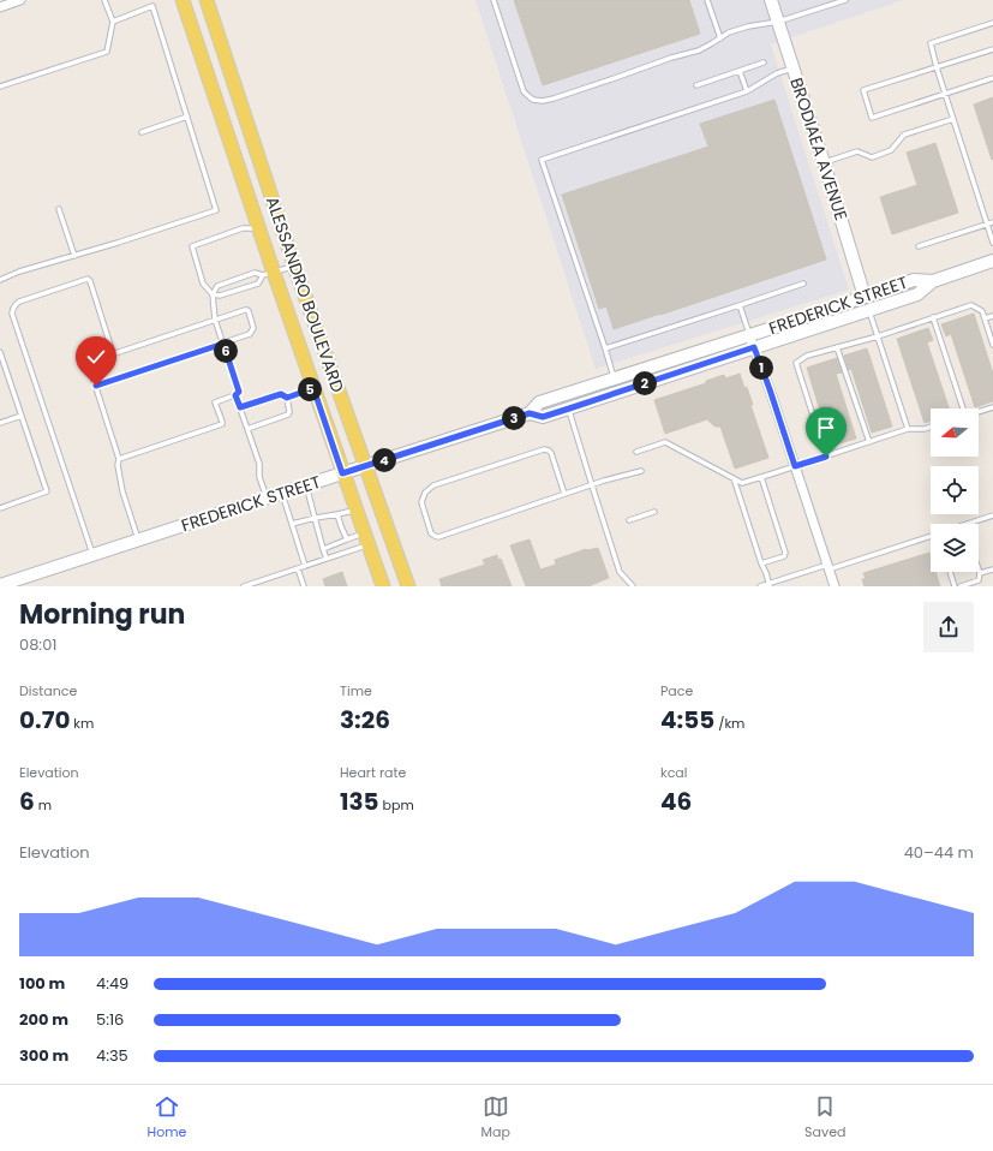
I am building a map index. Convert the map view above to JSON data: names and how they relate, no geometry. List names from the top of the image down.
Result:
{
  "streets": {
    "main road": ["BRODIAEA AVENUE", "ALESSANDRO BOULEVARD", "FREDERICK STREET"]
  },
  "crossings": [
    ["BRODIAEA AVENUE", "FREDERICK STREET"],
    ["ALESSANDRO BOULEVARD", "FREDERICK STREET"]
  ],
  "north": "left",
  "page": {
    "pins": [
      "6",
      "1",
      "2",
      "5",
      "3",
      "4"
    ],
    "heading": ["Morning run", "08:01"],
    "stats": [
      ["Distance", "0.70 km"],
      ["Time", "3:26"],
      ["Pace", "4:55 /km"],
      ["Elevation", "6 m"],
      ["Heart rate", "135 bpm"],
      ["kcal", "46"]
    ],
    "chart": ["Elevation", "40–44 m"],
    "list": [
      {
        "name": "100 m",
        "note": "4:49"
      },
      {
        "name": "200 m",
        "note": "5:16"
      },
      {
        "name": "300 m",
        "note": "4:35"
      }
    ],
    "tabs": ["Home", "Map", "Saved"]
  }
}
